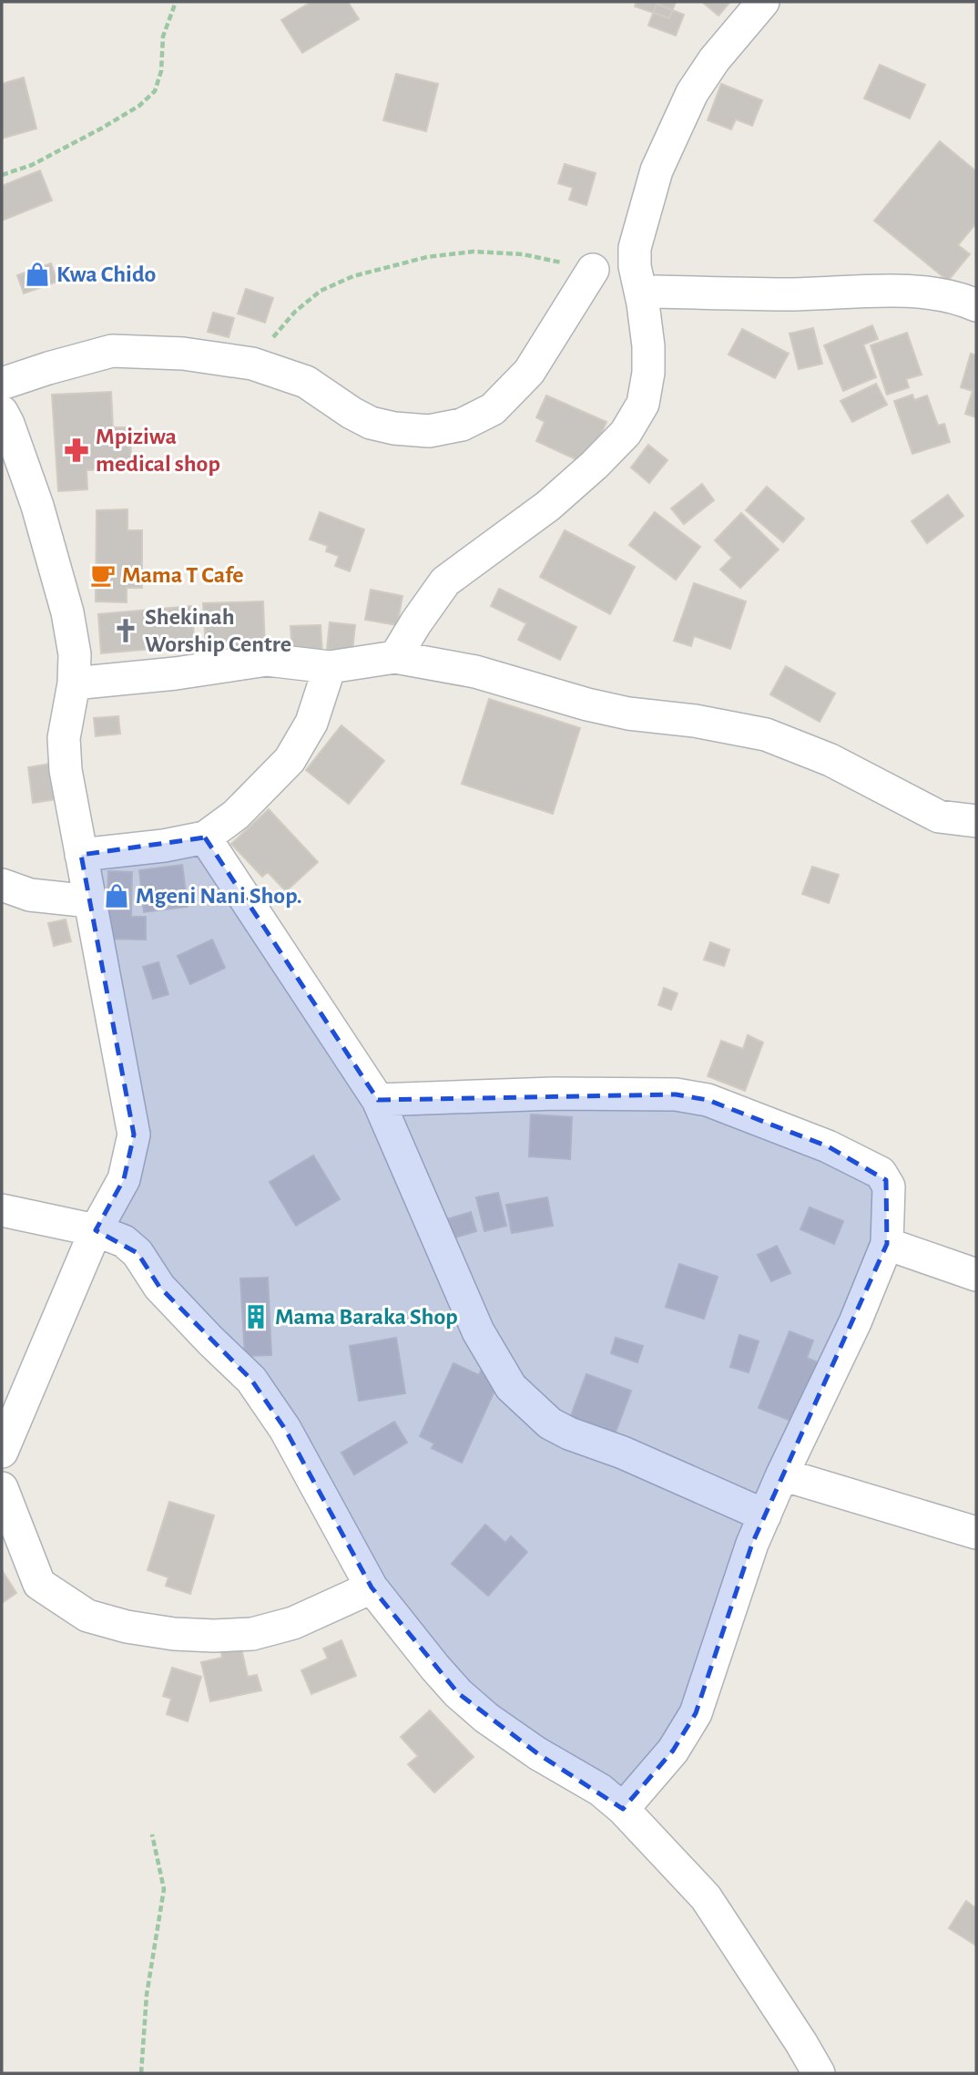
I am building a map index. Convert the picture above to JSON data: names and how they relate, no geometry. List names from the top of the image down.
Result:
{
  "places": {
    "shop": ["Kwa Chido", "Mgeni Nani Shop."],
    "pharmacy": ["Mpiziwa medical shop"],
    "cafe": ["Mama T Cafe"],
    "church": ["Shekinah Worship Centre"],
    "building": ["Mama Baraka Shop"]
  }
}
